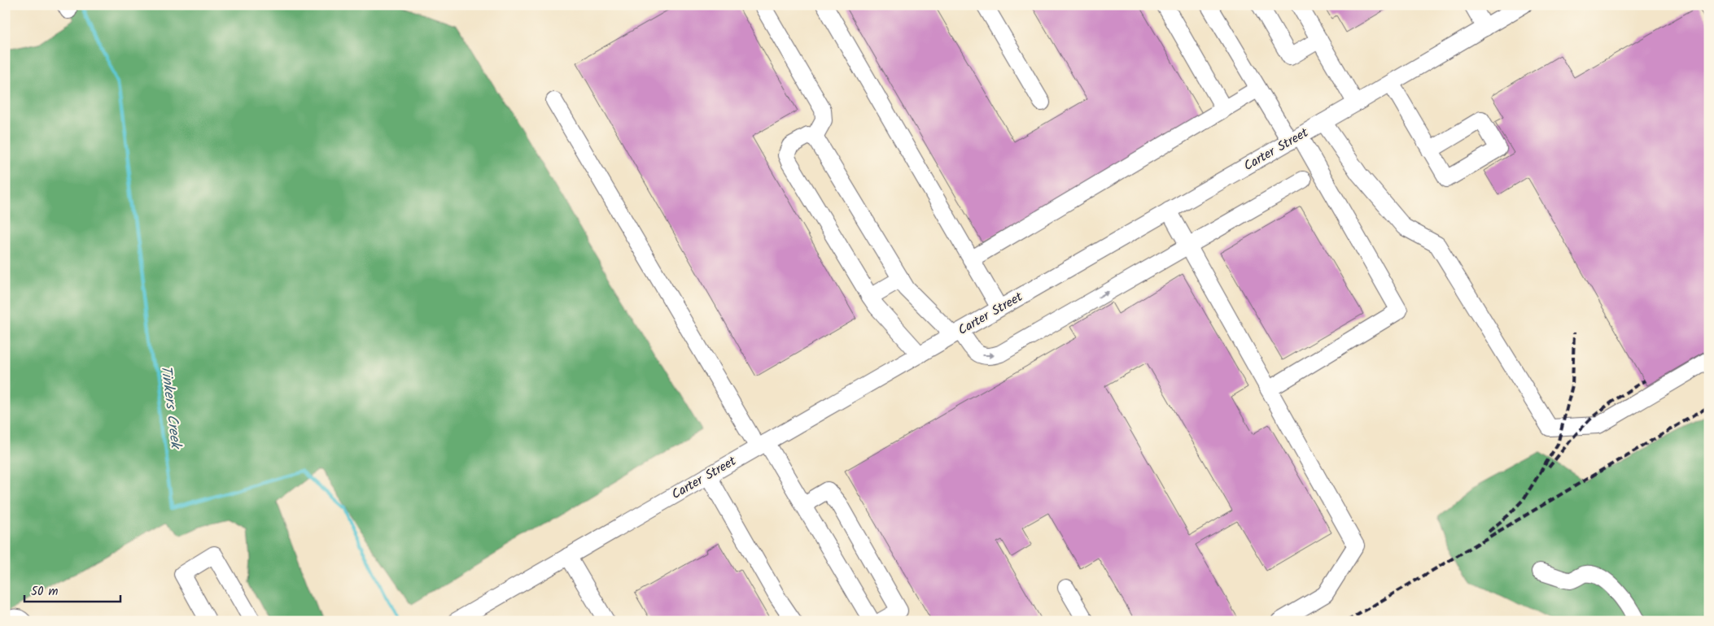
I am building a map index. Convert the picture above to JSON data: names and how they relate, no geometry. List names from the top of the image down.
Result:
{
  "streets": {
    "street": ["Carter Street"]
  },
  "water": ["Tinkers Creek"],
  "scale_bar": "50 m"
}
